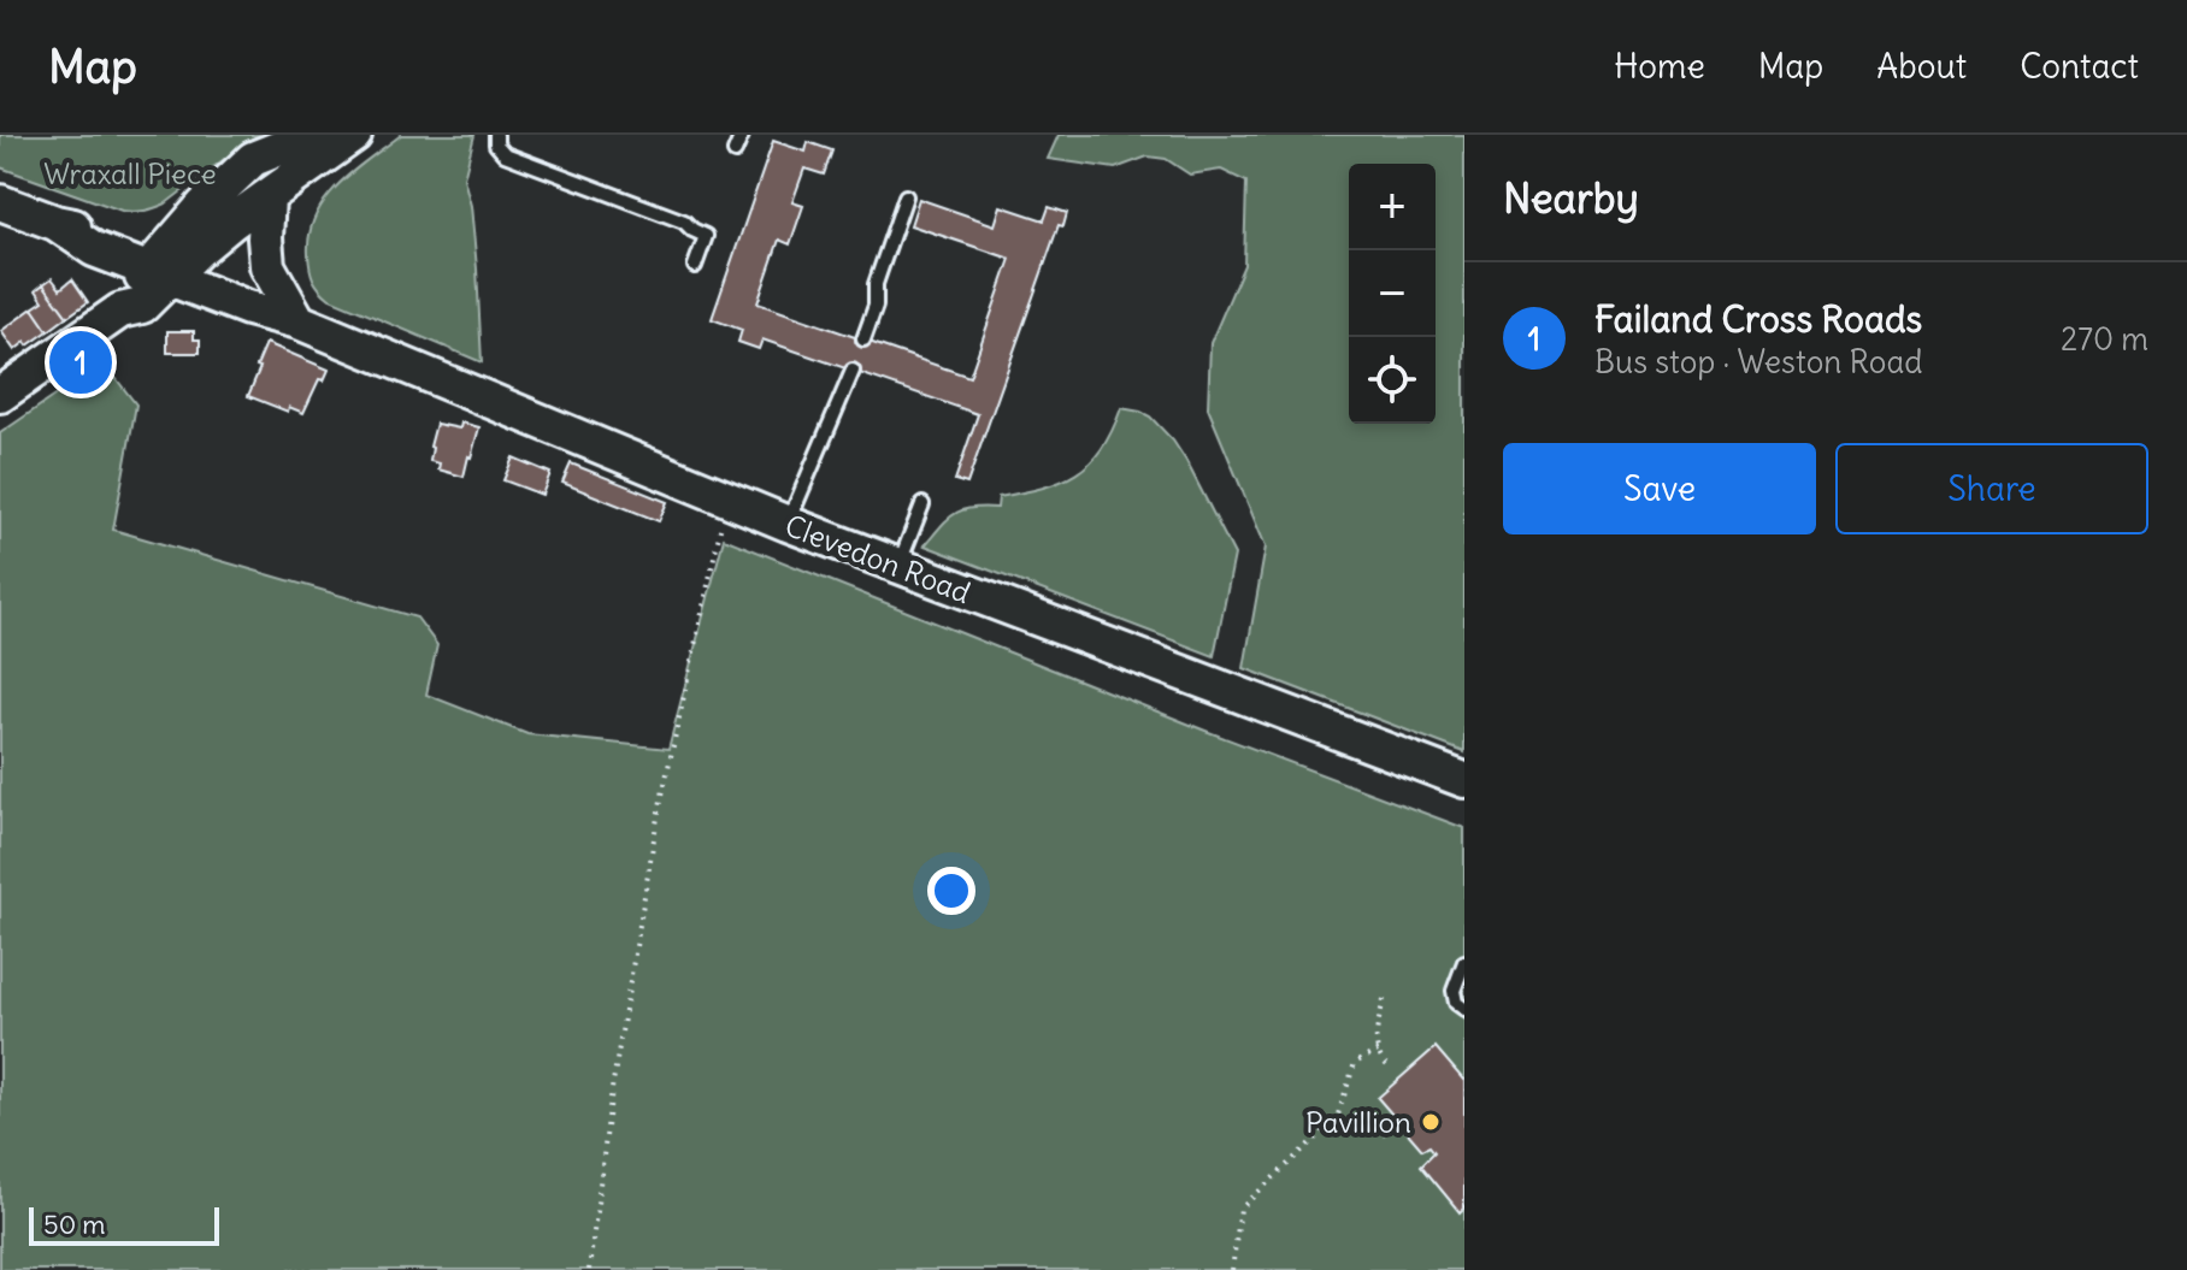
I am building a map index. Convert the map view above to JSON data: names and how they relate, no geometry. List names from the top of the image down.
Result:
{
  "streets": {
    "main road": ["Clevedon Road"]
  },
  "parks": ["Wraxall Piece"],
  "places": ["Pavillion"],
  "scale_bar": "50 m",
  "page": {
    "header": "Map",
    "nav": [
      "Home",
      "Map",
      "About",
      "Contact"
    ],
    "heading": "Nearby",
    "map_buttons": ["+", "−"],
    "list": [
      {
        "mark": "1",
        "name": "Failand Cross Roads",
        "note": "Bus stop · Weston Road",
        "value": "270 m"
      }
    ],
    "pins": "1",
    "buttons": ["Save", "Share"],
    "scale": "50 m"
  }
}
